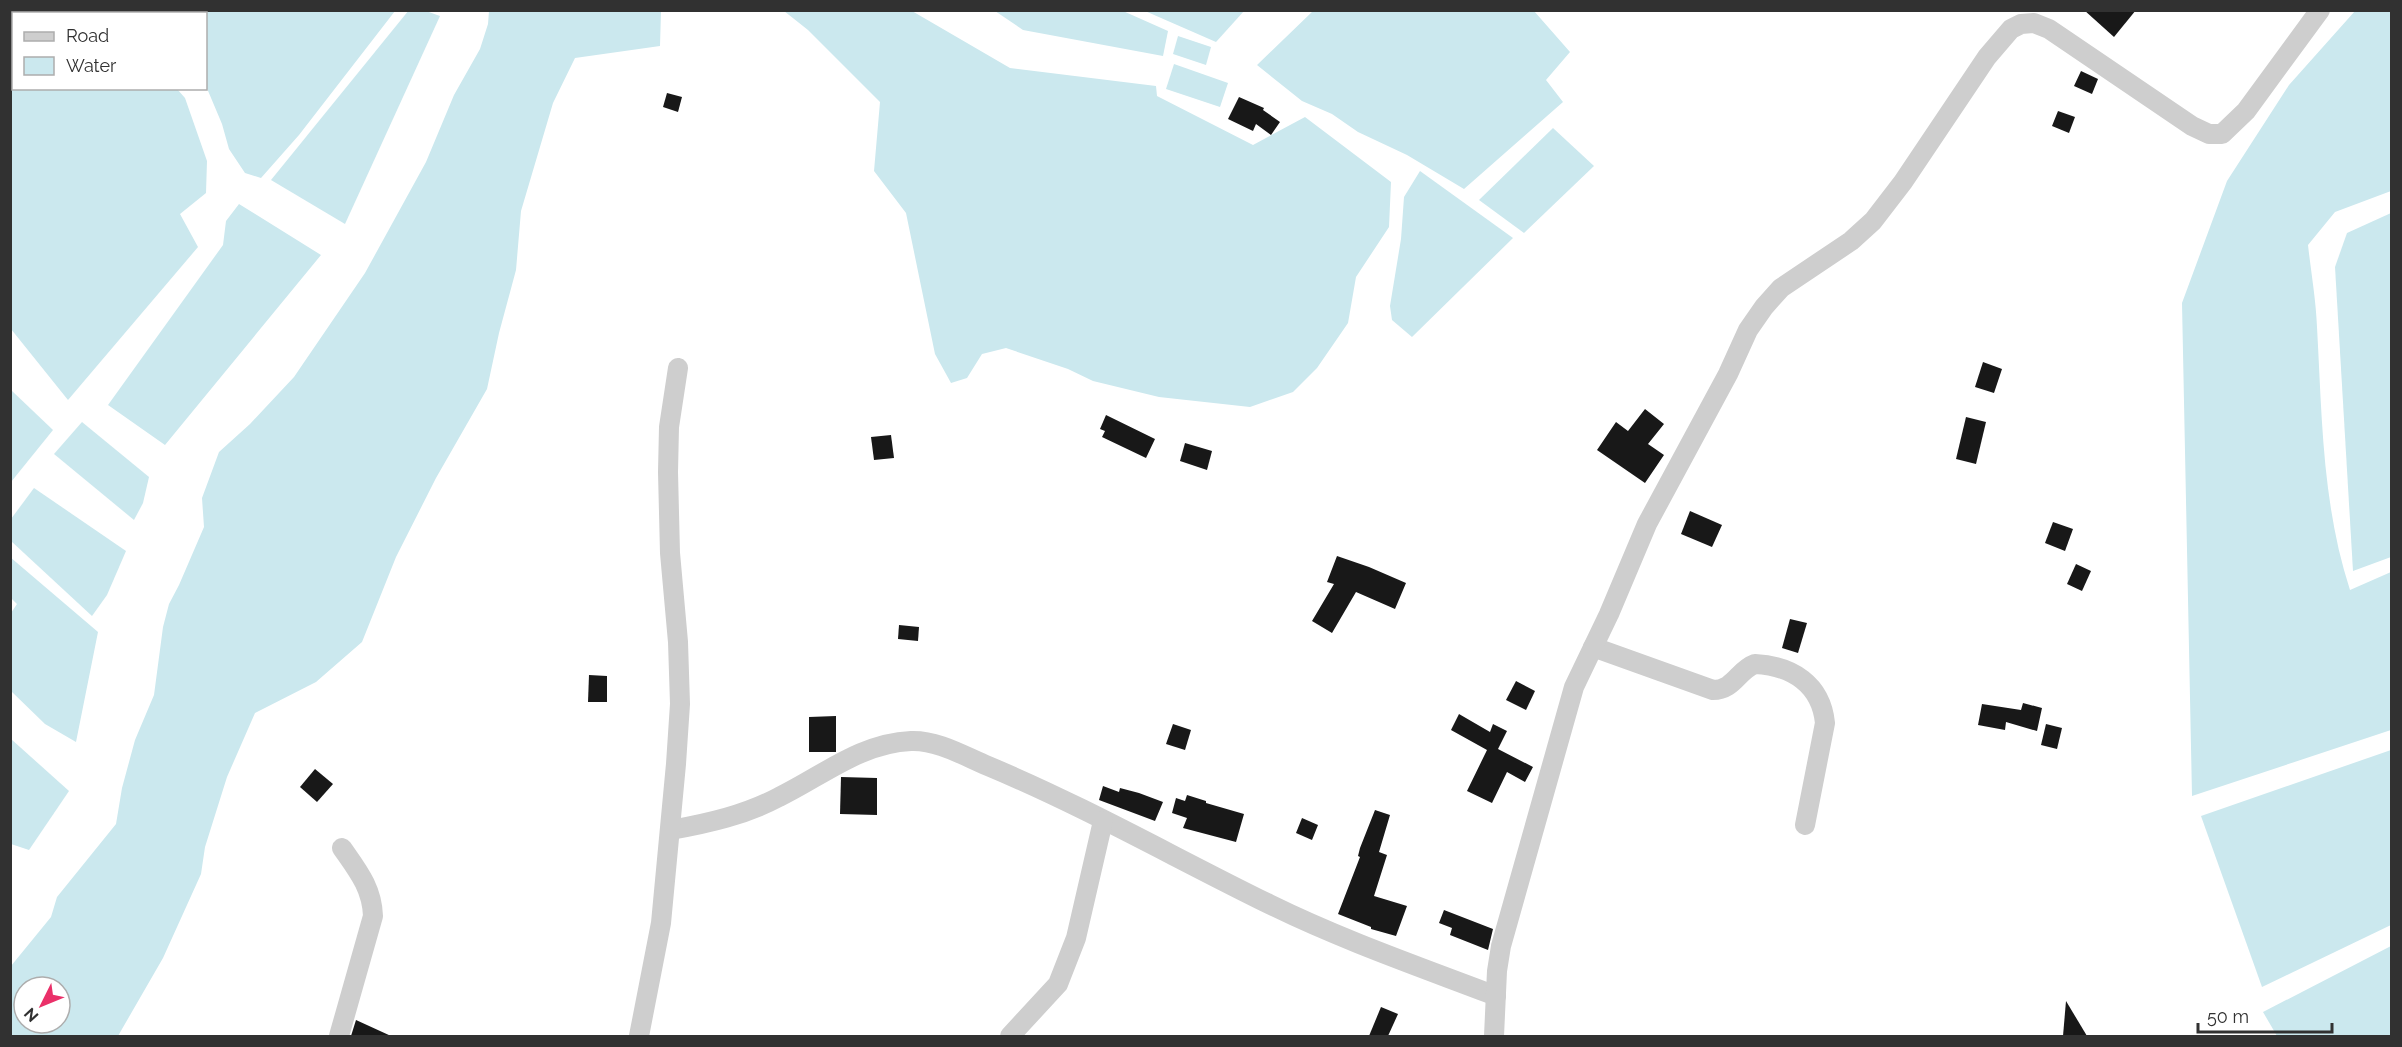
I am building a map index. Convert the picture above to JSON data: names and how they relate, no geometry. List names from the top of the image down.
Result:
{
  "legend": ["Road", "Water"],
  "scale_bar": "50 m",
  "north": "bottom left"
}
